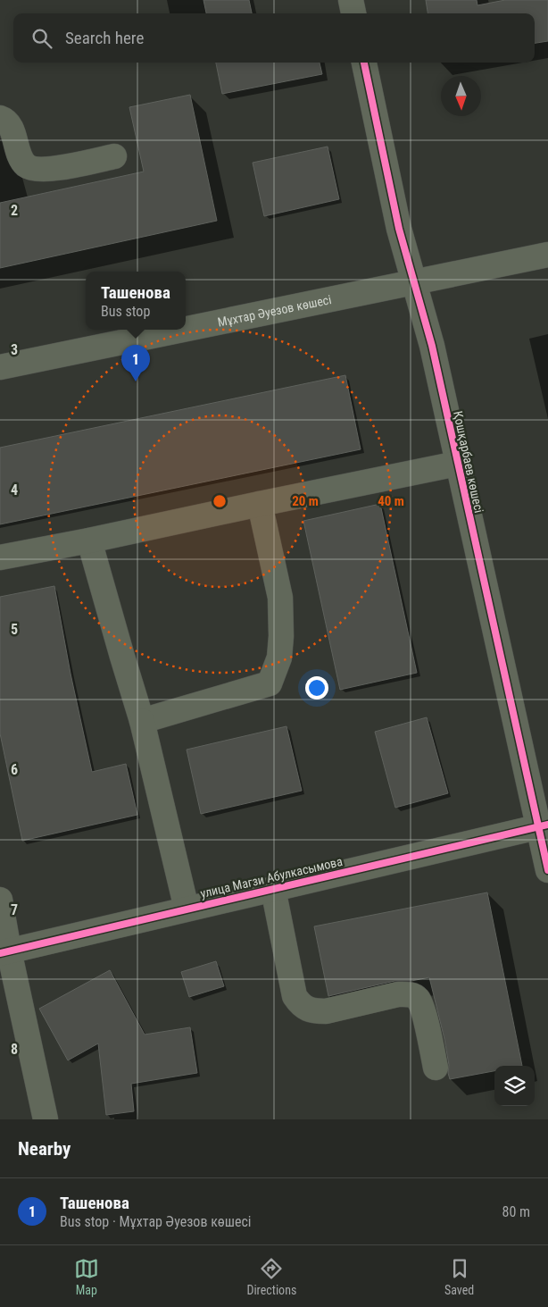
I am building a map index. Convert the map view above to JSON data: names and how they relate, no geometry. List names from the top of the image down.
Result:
{
  "streets": {
    "street": ["Мұхтар Әуезов көшесі", "Қошқарбаев көшесі", "улица Магзи Абулкасымова"]
  },
  "crossings": [
    ["Мұхтар Әуезов көшесі", "Қошқарбаев көшесі"],
    ["Қошқарбаев көшесі", "улица Магзи Абулкасымова"]
  ],
  "north": "bottom",
  "page": {
    "search": "Search here",
    "popup": ["Ташенова", "Bus stop"],
    "pins": "1",
    "heading": "Nearby",
    "list": [
      {
        "mark": "1",
        "name": "Ташенова",
        "note": "Bus stop · Мұхтар Әуезов көшесі",
        "value": "80 m"
      }
    ],
    "nav": ["Map", "Directions", "Saved"]
  },
  "grid": {
    "rows": [
      "2",
      "3",
      "4",
      "5",
      "6",
      "7",
      "8"
    ]
  },
  "rings": ["20 m", "40 m"]
}
